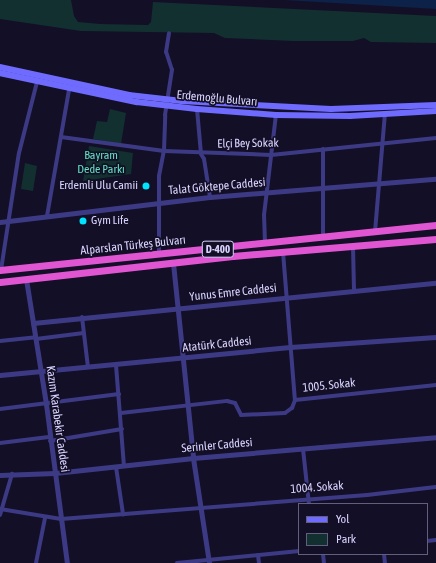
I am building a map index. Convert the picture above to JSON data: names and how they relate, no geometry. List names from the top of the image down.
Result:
{
  "streets": {
    "highway": ["Alparslan Türkeş Bulvarı", "D-400"],
    "main road": ["Erdemoğlu Bulvarı"],
    "street": [
      "Elçi Bey Sokak",
      "Talat Göktepe Caddesi",
      "Yunus Emre Caddesi",
      "Atatürk Caddesi",
      "1005. Sokak",
      "Kazım Karabekir Caddesi",
      "Serinler Caddesi",
      "1004. Sokak"
    ]
  },
  "crossings": [
    ["Alparslan Türkeş Bulvarı", "Kazım Karabekir Caddesi"],
    ["Yunus Emre Caddesi", "Kazım Karabekir Caddesi"],
    ["Atatürk Caddesi", "Kazım Karabekir Caddesi"],
    ["Kazım Karabekir Caddesi", "Serinler Caddesi"],
    ["Kazım Karabekir Caddesi", "1004. Sokak"]
  ],
  "parks": ["Bayram Dede Parkı"],
  "places": ["Erdemli Ulu Camii", "Gym Life"],
  "legend": ["Yol", "Park"]
}
